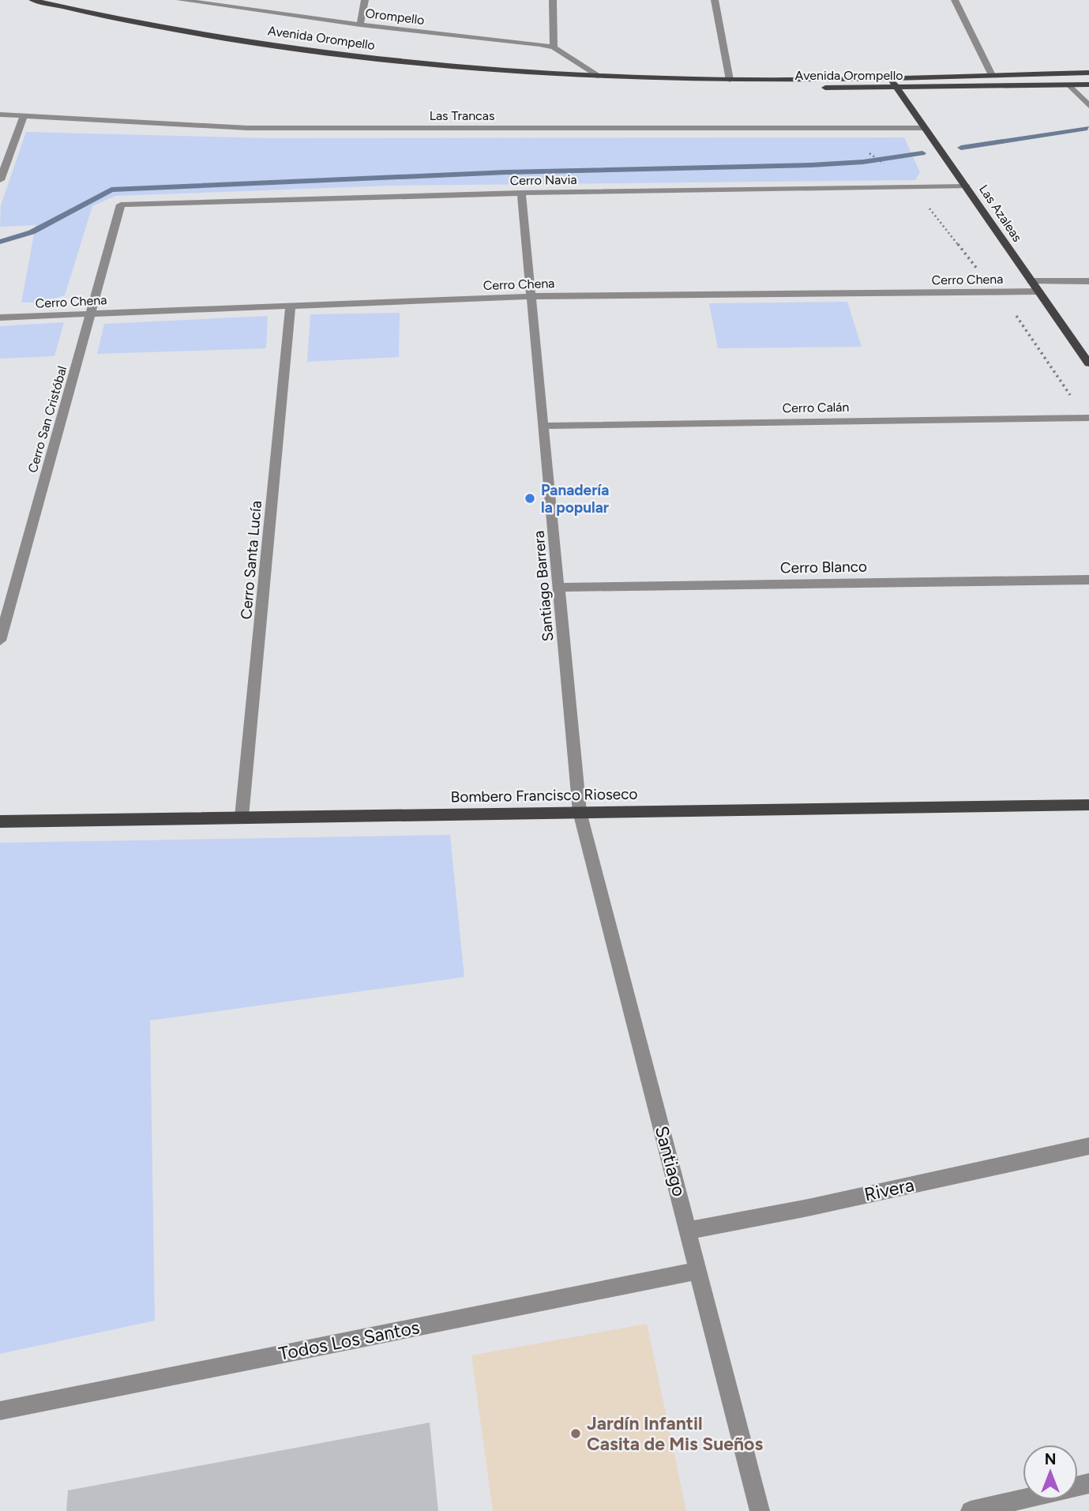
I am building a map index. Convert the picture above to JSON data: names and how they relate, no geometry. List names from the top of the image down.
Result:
{
  "streets": {
    "main road": ["Avenida Orompello", "Las Azaleas", "Bombero Francisco Rioseco"],
    "street": [
      "Orompello",
      "Las Trancas",
      "Cerro Navia",
      "Cerro Chena",
      "Cerro Calán",
      "Cerro San Cristóbal",
      "Cerro Santa Lucía",
      "Cerro Blanco",
      "Santiago Barrera",
      "Santiago",
      "Rivera",
      "Todos Los Santos"
    ]
  },
  "crossings": [
    ["Orompello", "Avenida Orompello"],
    ["Avenida Orompello", "Las Azaleas"],
    ["Las Trancas", "Las Azaleas"],
    ["Cerro Navia", "Las Azaleas"],
    ["Cerro Navia", "Cerro San Cristóbal"],
    ["Cerro Navia", "Santiago Barrera"],
    ["Las Azaleas", "Cerro Chena"],
    ["Cerro Chena", "Cerro San Cristóbal"],
    ["Cerro Chena", "Cerro Santa Lucía"],
    ["Cerro Chena", "Santiago Barrera"],
    ["Cerro Calán", "Santiago Barrera"],
    ["Cerro Santa Lucía", "Bombero Francisco Rioseco"],
    ["Cerro Blanco", "Santiago Barrera"],
    ["Santiago Barrera", "Bombero Francisco Rioseco"],
    ["Santiago Barrera", "Santiago"],
    ["Bombero Francisco Rioseco", "Santiago"],
    ["Santiago", "Rivera"],
    ["Santiago", "Todos Los Santos"]
  ],
  "places": ["Panadería la popular", "Jardín Infantil Casita de Mis Sueños"],
  "north": "top"
}
